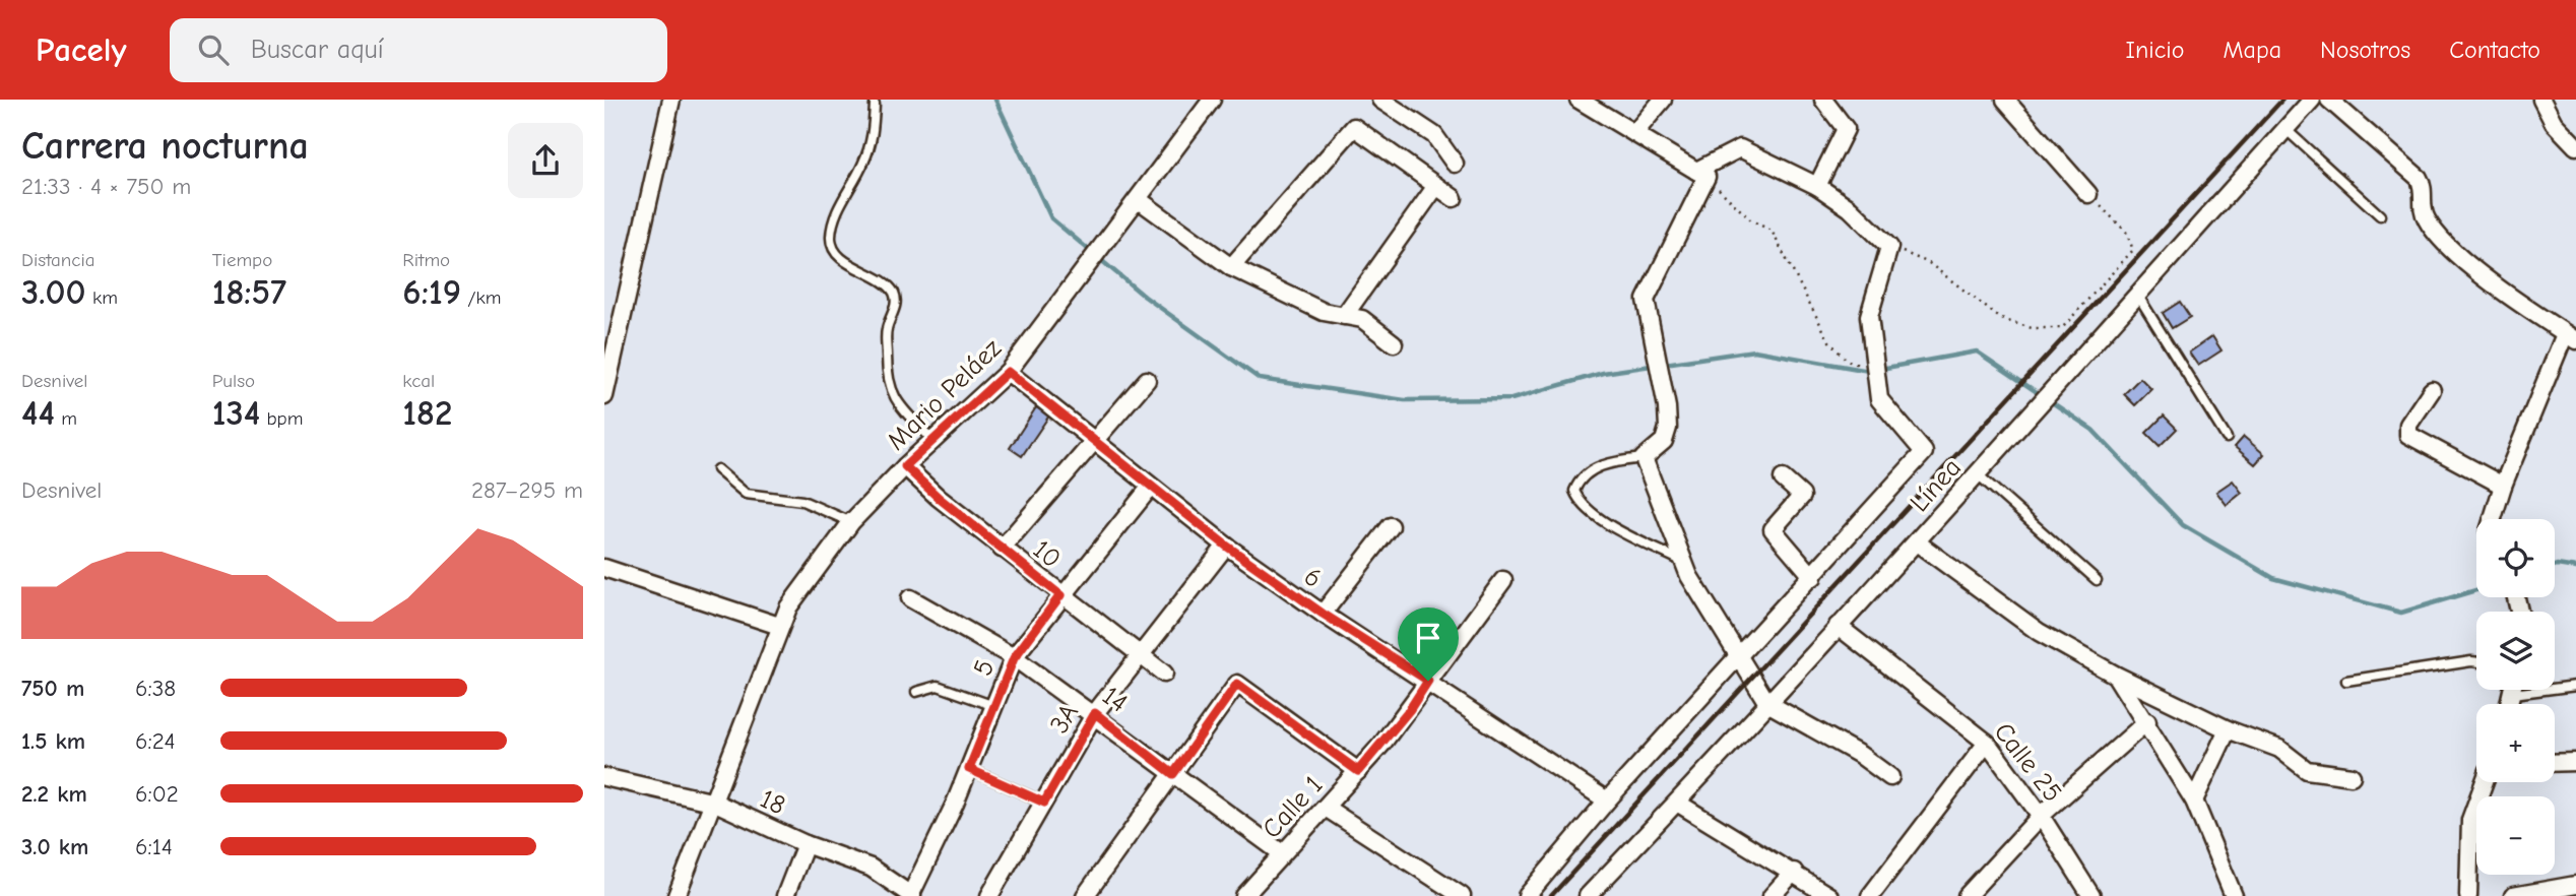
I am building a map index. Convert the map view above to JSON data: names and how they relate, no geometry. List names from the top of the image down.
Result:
{
  "streets": {
    "street": [
      "Mario Peláez",
      "Línea",
      "10",
      "6",
      "5",
      "14",
      "3A",
      "Calle 25",
      "18",
      "Calle 1"
    ]
  },
  "crossings": [
    ["Mario Peláez", "10"],
    ["Mario Peláez", "6"],
    ["Mario Peláez", "18"],
    ["Línea", "6"],
    ["Línea", "Calle 25"],
    ["10", "5"],
    ["10", "3A"],
    ["6", "5"],
    ["6", "3A"],
    ["6", "Calle 1"],
    ["5", "14"],
    ["5", "18"],
    ["14", "3A"],
    ["14", "Calle 1"]
  ],
  "page": {
    "header": "Pacely",
    "search": "Buscar aquí",
    "nav": [
      "Inicio",
      "Mapa",
      "Nosotros",
      "Contacto"
    ],
    "heading": ["Carrera nocturna", "21:33 · 4 × 750 m"],
    "stats": [
      ["Distancia", "3.00 km"],
      ["Tiempo", "18:57"],
      ["Ritmo", "6:19 /km"],
      ["Desnivel", "44 m"],
      ["Pulso", "134 bpm"],
      ["kcal", "182"]
    ],
    "chart": ["Desnivel", "287–295 m"],
    "map_buttons": ["+", "−"],
    "list": [
      {
        "name": "750 m",
        "note": "6:38"
      },
      {
        "name": "1.5 km",
        "note": "6:24"
      },
      {
        "name": "2.2 km",
        "note": "6:02"
      },
      {
        "name": "3.0 km",
        "note": "6:14"
      }
    ]
  }
}
